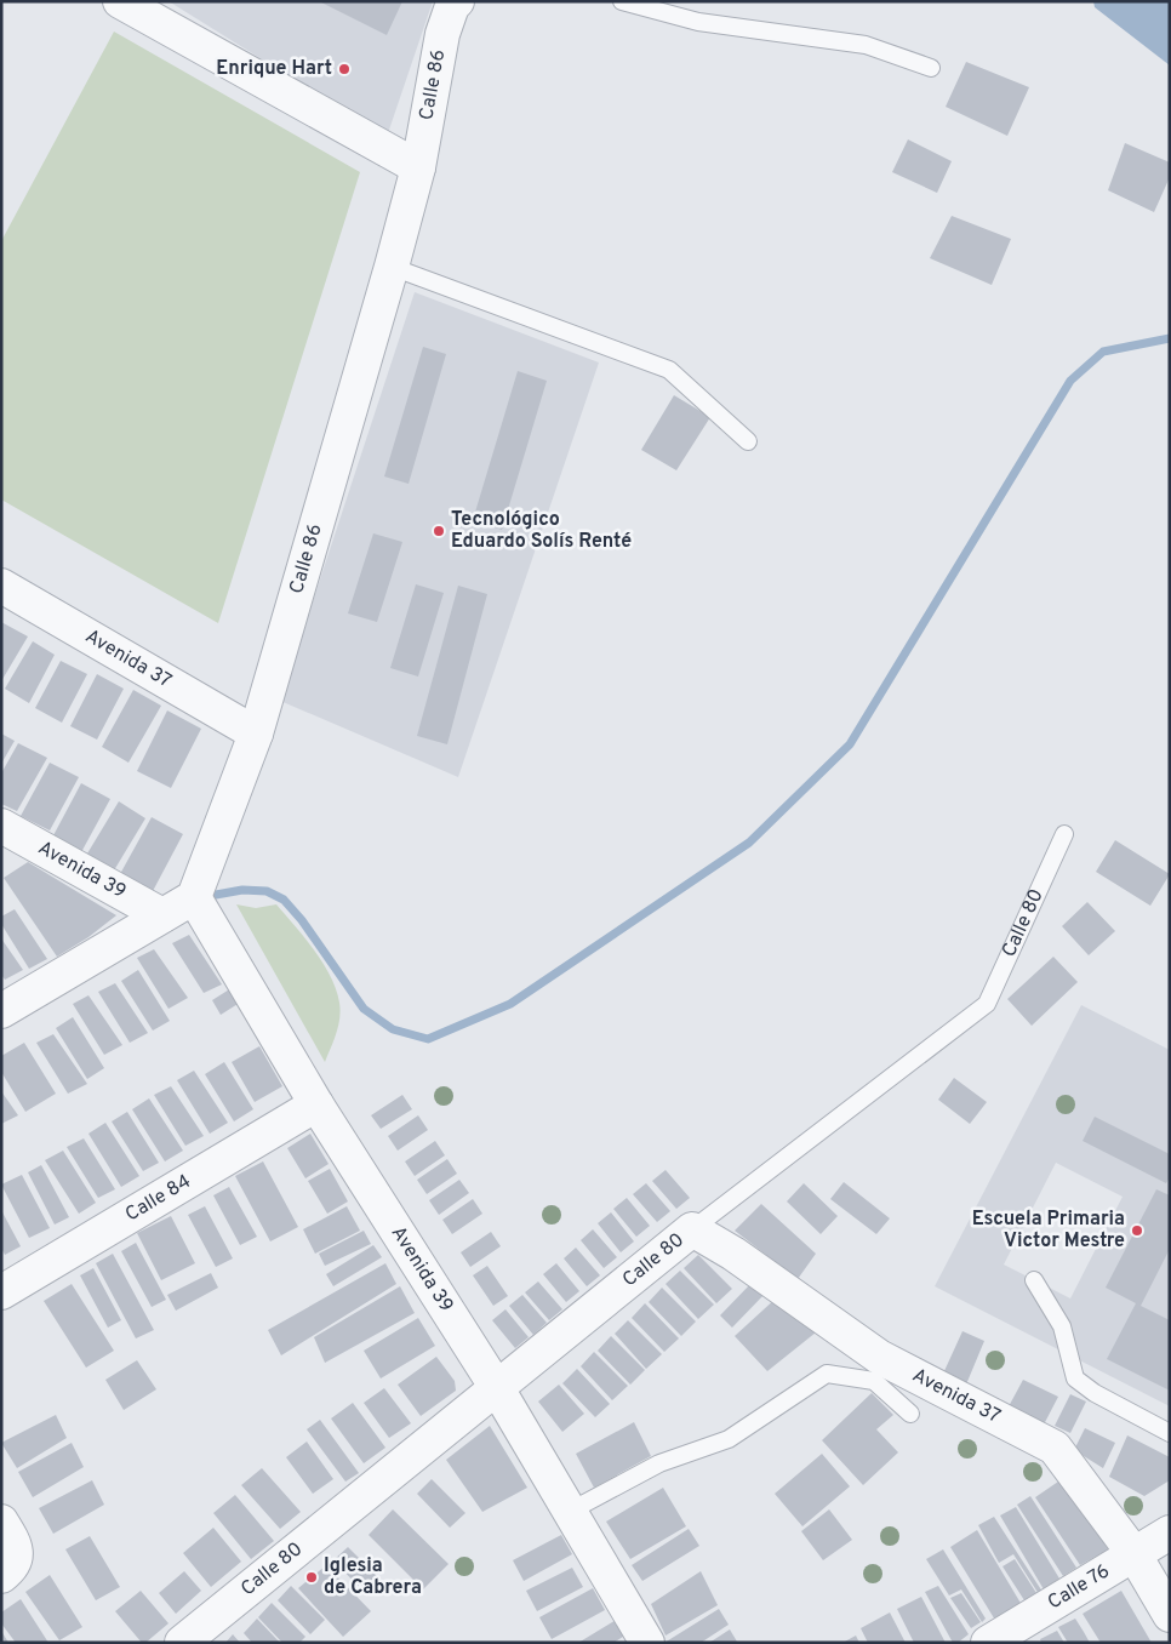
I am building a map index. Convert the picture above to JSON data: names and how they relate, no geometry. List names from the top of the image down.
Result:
{
  "streets": {
    "street": [
      "Calle 86",
      "Avenida 37",
      "Avenida 39",
      "Calle 80",
      "Calle 84",
      "Calle 76"
    ]
  },
  "crossings": [
    ["Calle 86", "Avenida 37"],
    ["Calle 86", "Avenida 39"],
    ["Avenida 37", "Calle 80"],
    ["Avenida 37", "Calle 76"],
    ["Avenida 39", "Calle 80"],
    ["Avenida 39", "Calle 84"]
  ],
  "places": [
    "Enrique Hart",
    "Tecnológico Eduardo Solís Renté",
    "Escuela Primaria Victor Mestre",
    "Iglesia de Cabrera"
  ]
}
